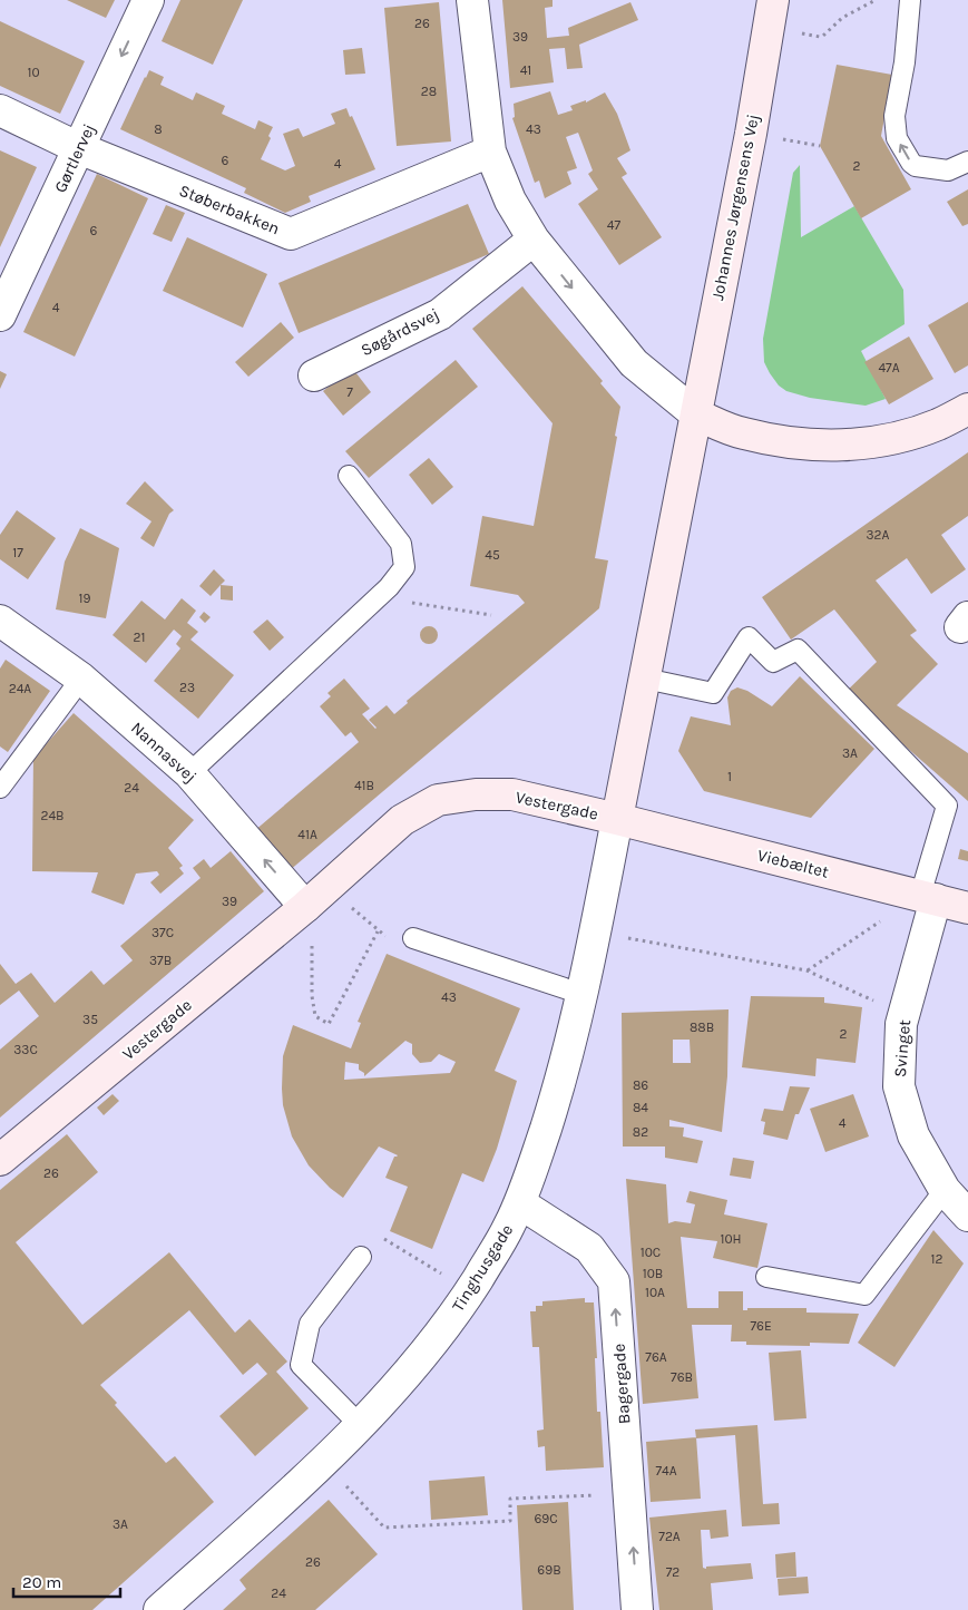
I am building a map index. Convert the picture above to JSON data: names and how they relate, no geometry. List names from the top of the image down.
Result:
{
  "streets": {
    "street": [
      "Gørtlervej",
      "Johannes Jørgensens Vej",
      "Støberbakken",
      "Søgårdsvej",
      "Nannasvej",
      "Vestergade",
      "Viebæltet",
      "Svinget",
      "Tinghusgade",
      "Bagergade"
    ]
  },
  "crossings": [
    ["Gørtlervej", "Støberbakken"],
    ["Johannes Jørgensens Vej", "Vestergade"],
    ["Nannasvej", "Vestergade"],
    ["Vestergade", "Viebæltet"],
    ["Vestergade", "Tinghusgade"],
    ["Viebæltet", "Svinget"],
    ["Viebæltet", "Tinghusgade"],
    ["Tinghusgade", "Bagergade"]
  ],
  "one_way": ["Gørtlervej", "Nannasvej", "Bagergade"],
  "house_numbers": [
    "26",
    "39",
    "41",
    "10",
    "28",
    "8",
    "43",
    "6",
    "4",
    "2",
    "47",
    "6",
    "4",
    "47A",
    "7",
    "32A",
    "17",
    "45",
    "19",
    "21",
    "23",
    "24A",
    "3A",
    "1",
    "41B",
    "24",
    "24B",
    "41A",
    "39",
    "37C",
    "37B",
    "43",
    "35",
    "88B",
    "2",
    "33C",
    "86",
    "84",
    "4",
    "82",
    "26",
    "10H",
    "10C",
    "12",
    "10B",
    "10A",
    "76E",
    "76A",
    "76B",
    "74A",
    "69C",
    "3A",
    "72A",
    "26",
    "69B",
    "72",
    "24"
  ],
  "scale_bar": "20 m"
}
